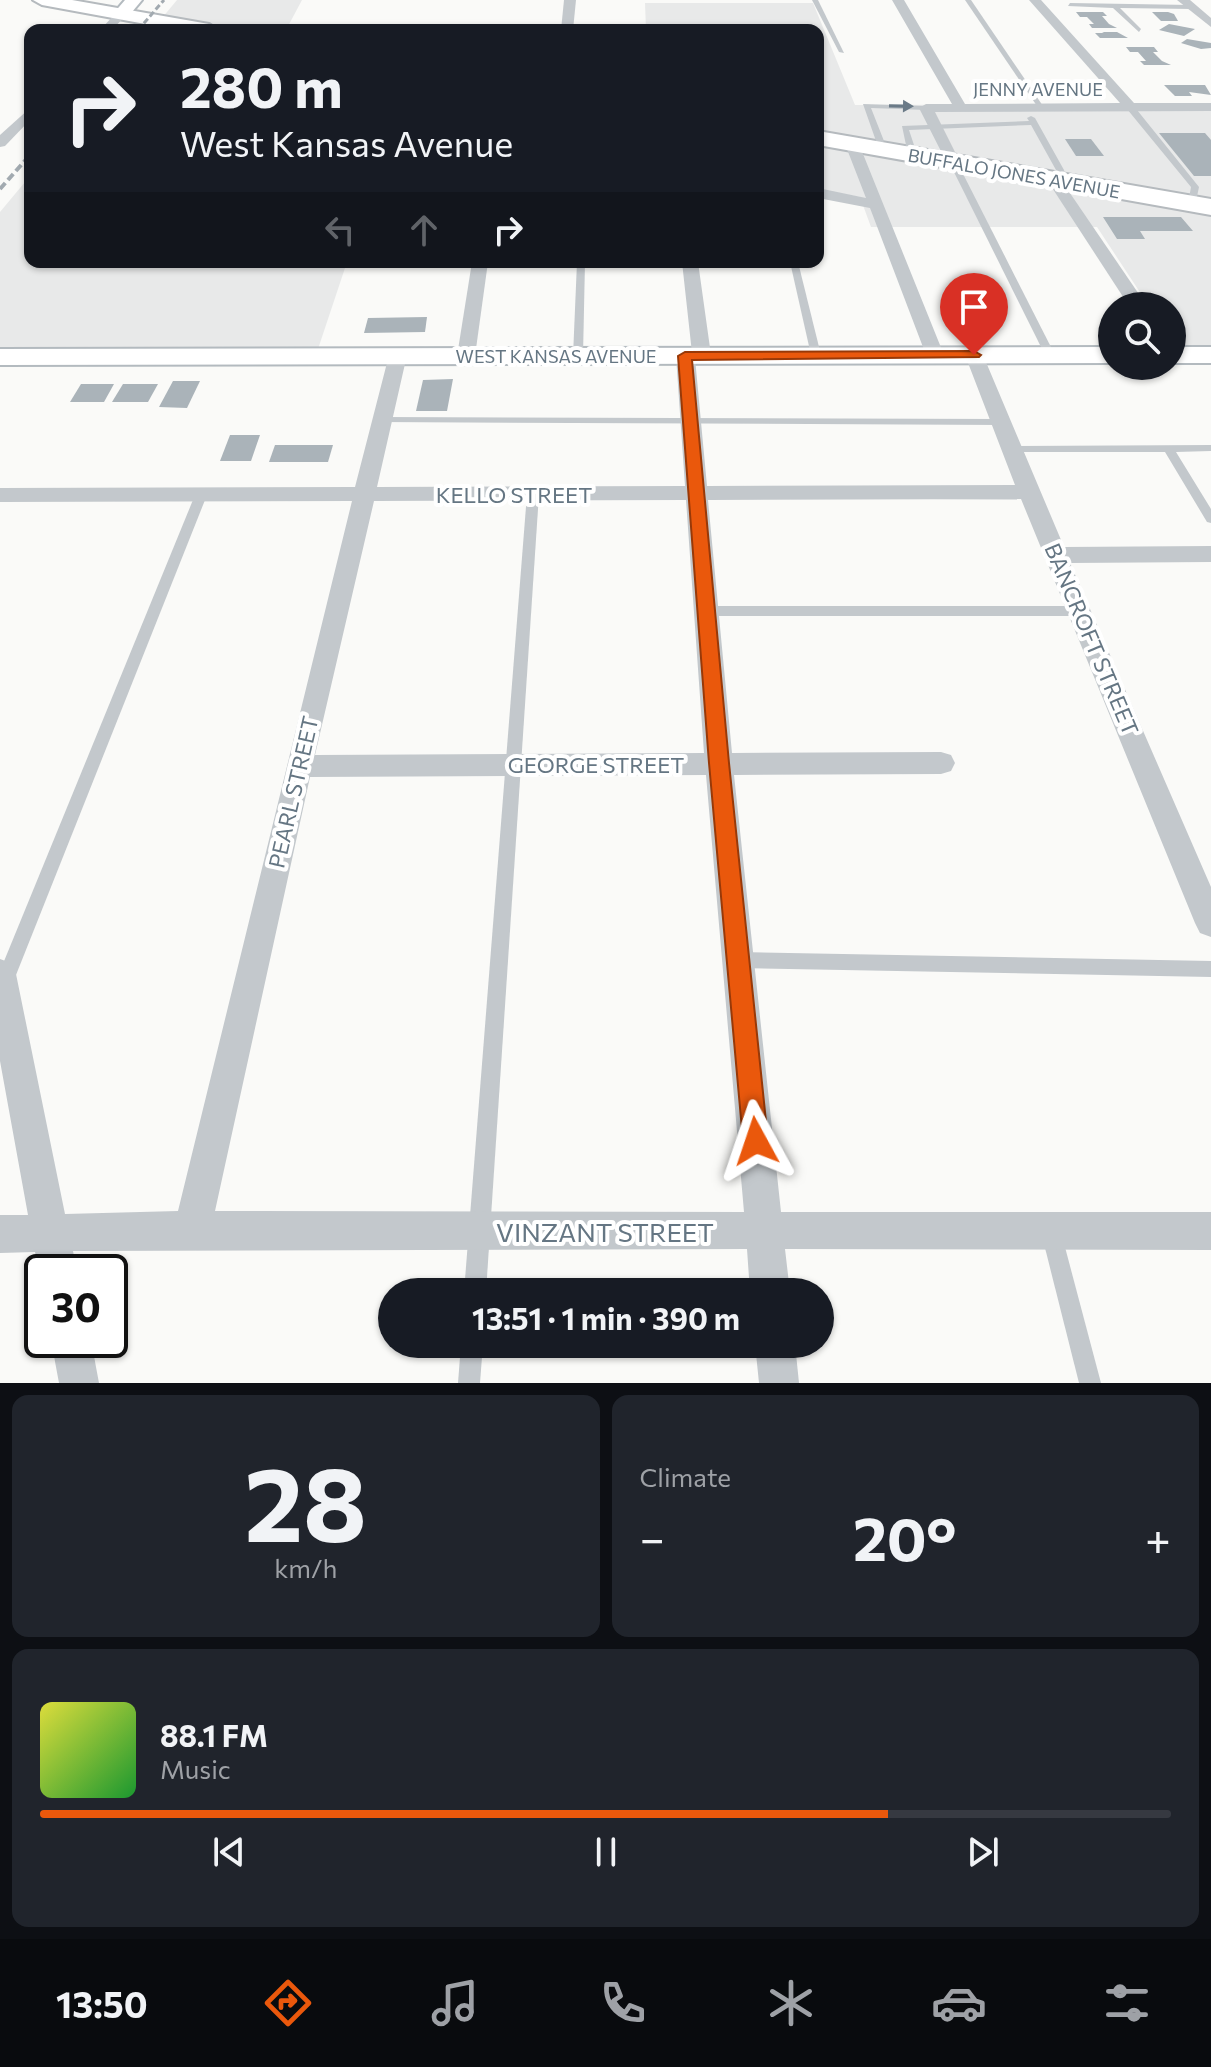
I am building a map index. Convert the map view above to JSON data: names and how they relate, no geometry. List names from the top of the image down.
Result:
{
  "streets": {
    "main road": ["BUFFALO JONES AVENUE"],
    "street": [
      "JENNY AVENUE",
      "WEST KANSAS AVENUE",
      "KELLO STREET",
      "BANCROFT STREET",
      "GEORGE STREET",
      "PEARL STREET",
      "VINZANT STREET"
    ]
  },
  "crossings": [
    ["WEST KANSAS AVENUE", "BANCROFT STREET"],
    ["WEST KANSAS AVENUE", "PEARL STREET"],
    ["KELLO STREET", "BANCROFT STREET"],
    ["KELLO STREET", "PEARL STREET"],
    ["GEORGE STREET", "PEARL STREET"],
    ["PEARL STREET", "VINZANT STREET"]
  ],
  "page": {
    "turn": ["280 m", "West Kansas Avenue"],
    "limit": "30",
    "trip": "13:51 · 1 min · 390 m",
    "tile": [
      ["28", "km/h"],
      "Climate"
    ],
    "heat": ["−", "20°", "+"],
    "song": ["88.1 FM", "Music"],
    "tabs": "13:50"
  }
}
